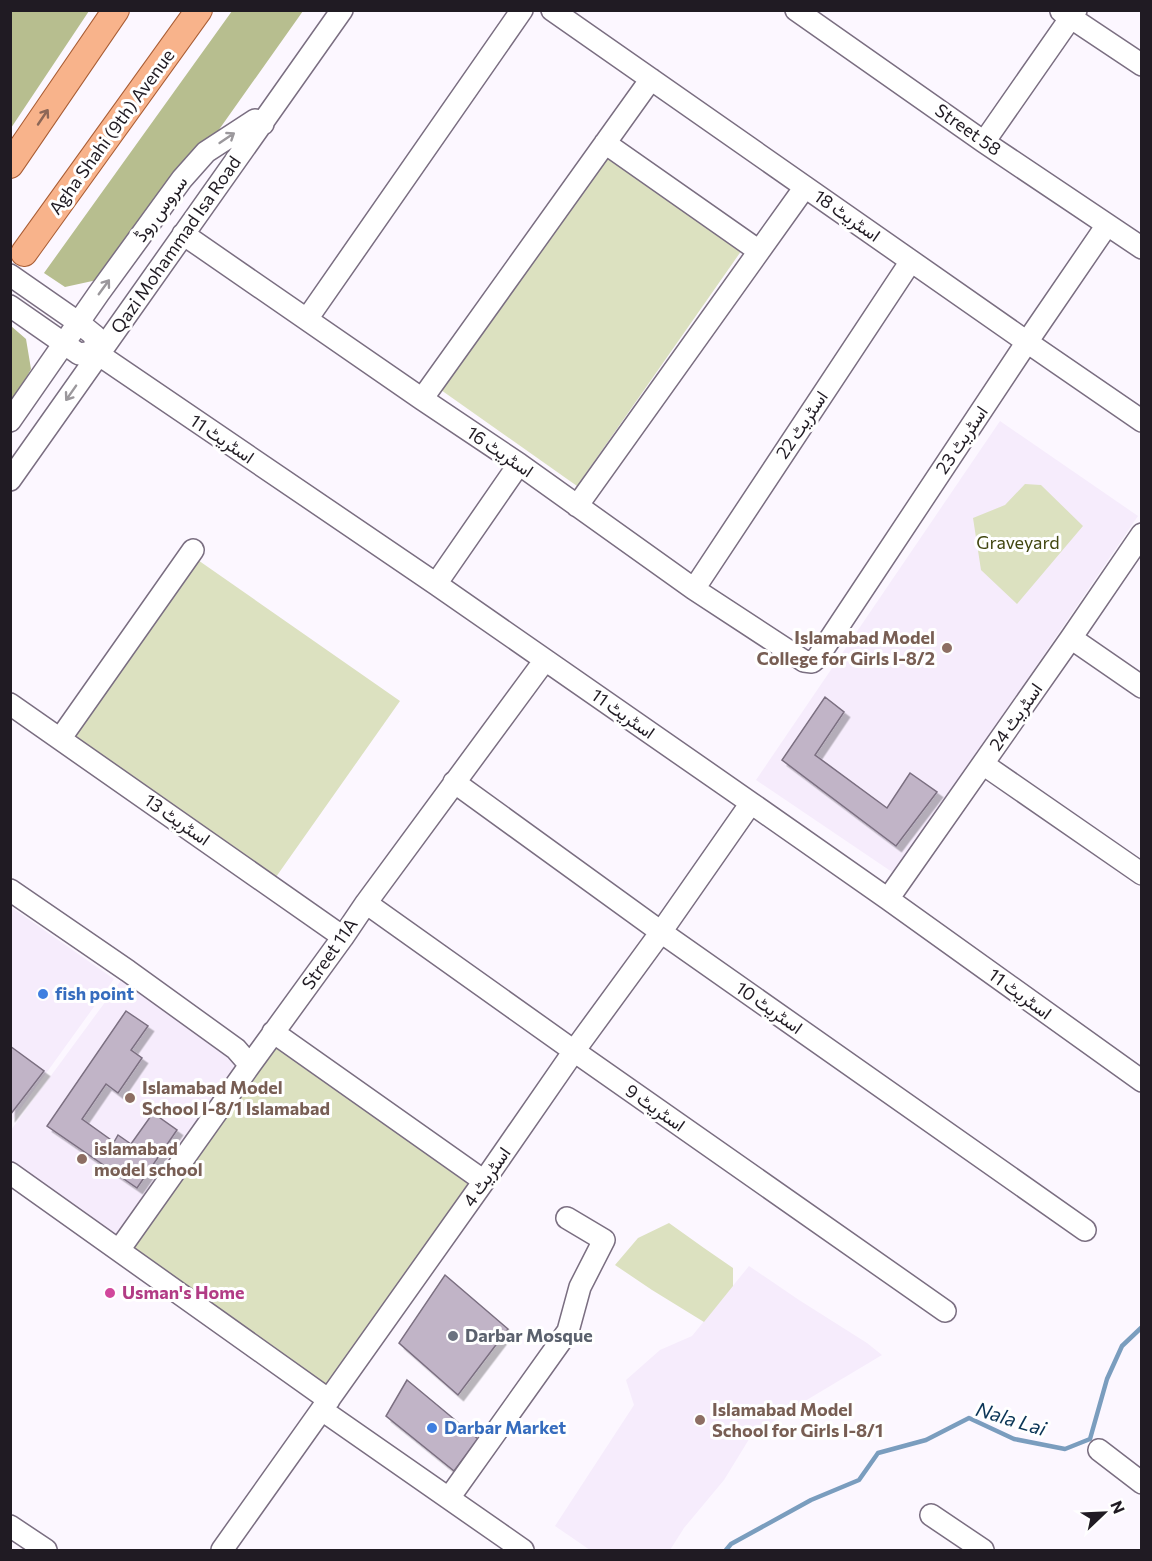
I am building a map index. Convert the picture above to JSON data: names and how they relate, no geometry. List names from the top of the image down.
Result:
{
  "streets": {
    "main road": ["Agha Shahi (9th) Avenue"],
    "street": [
      "Street 58",
      "سروس روڈ",
      "اسٹریٹ 18",
      "Qazi Mohammad Isa Road",
      "اسٹریٹ 22",
      "اسٹریٹ 11",
      "اسٹریٹ 23",
      "اسٹریٹ 16",
      "اسٹریٹ 24",
      "اسٹریٹ 13",
      "Street 11A",
      "اسٹریٹ 10",
      "اسٹریٹ 9",
      "اسٹریٹ 4"
    ]
  },
  "crossings": [
    ["Street 58", "اسٹریٹ 23"],
    ["سروس روڈ", "Qazi Mohammad Isa Road"],
    ["اسٹریٹ 18", "اسٹریٹ 22"],
    ["اسٹریٹ 18", "اسٹریٹ 23"],
    ["Qazi Mohammad Isa Road", "اسٹریٹ 11"],
    ["Qazi Mohammad Isa Road", "اسٹریٹ 16"],
    ["اسٹریٹ 22", "اسٹریٹ 16"],
    ["اسٹریٹ 11", "اسٹریٹ 24"],
    ["اسٹریٹ 11", "Street 11A"],
    ["اسٹریٹ 11", "اسٹریٹ 4"],
    ["اسٹریٹ 23", "اسٹریٹ 16"],
    ["اسٹریٹ 13", "Street 11A"],
    ["Street 11A", "اسٹریٹ 10"],
    ["Street 11A", "اسٹریٹ 9"],
    ["اسٹریٹ 10", "اسٹریٹ 4"],
    ["اسٹریٹ 9", "اسٹریٹ 4"]
  ],
  "one_way": ["سروس روڈ"],
  "water": ["Nala Lai"],
  "parks": ["Graveyard"],
  "places": [
    "Islamabad Model College for Girls I-8/2",
    "fish point",
    "Islamabad Model School I-8/1 Islamabad",
    "islamabad model school",
    "Usman's Home",
    "Darbar Mosque",
    "Islamabad Model School for Girls I-8/1",
    "Darbar Market"
  ],
  "north": "top right"
}
